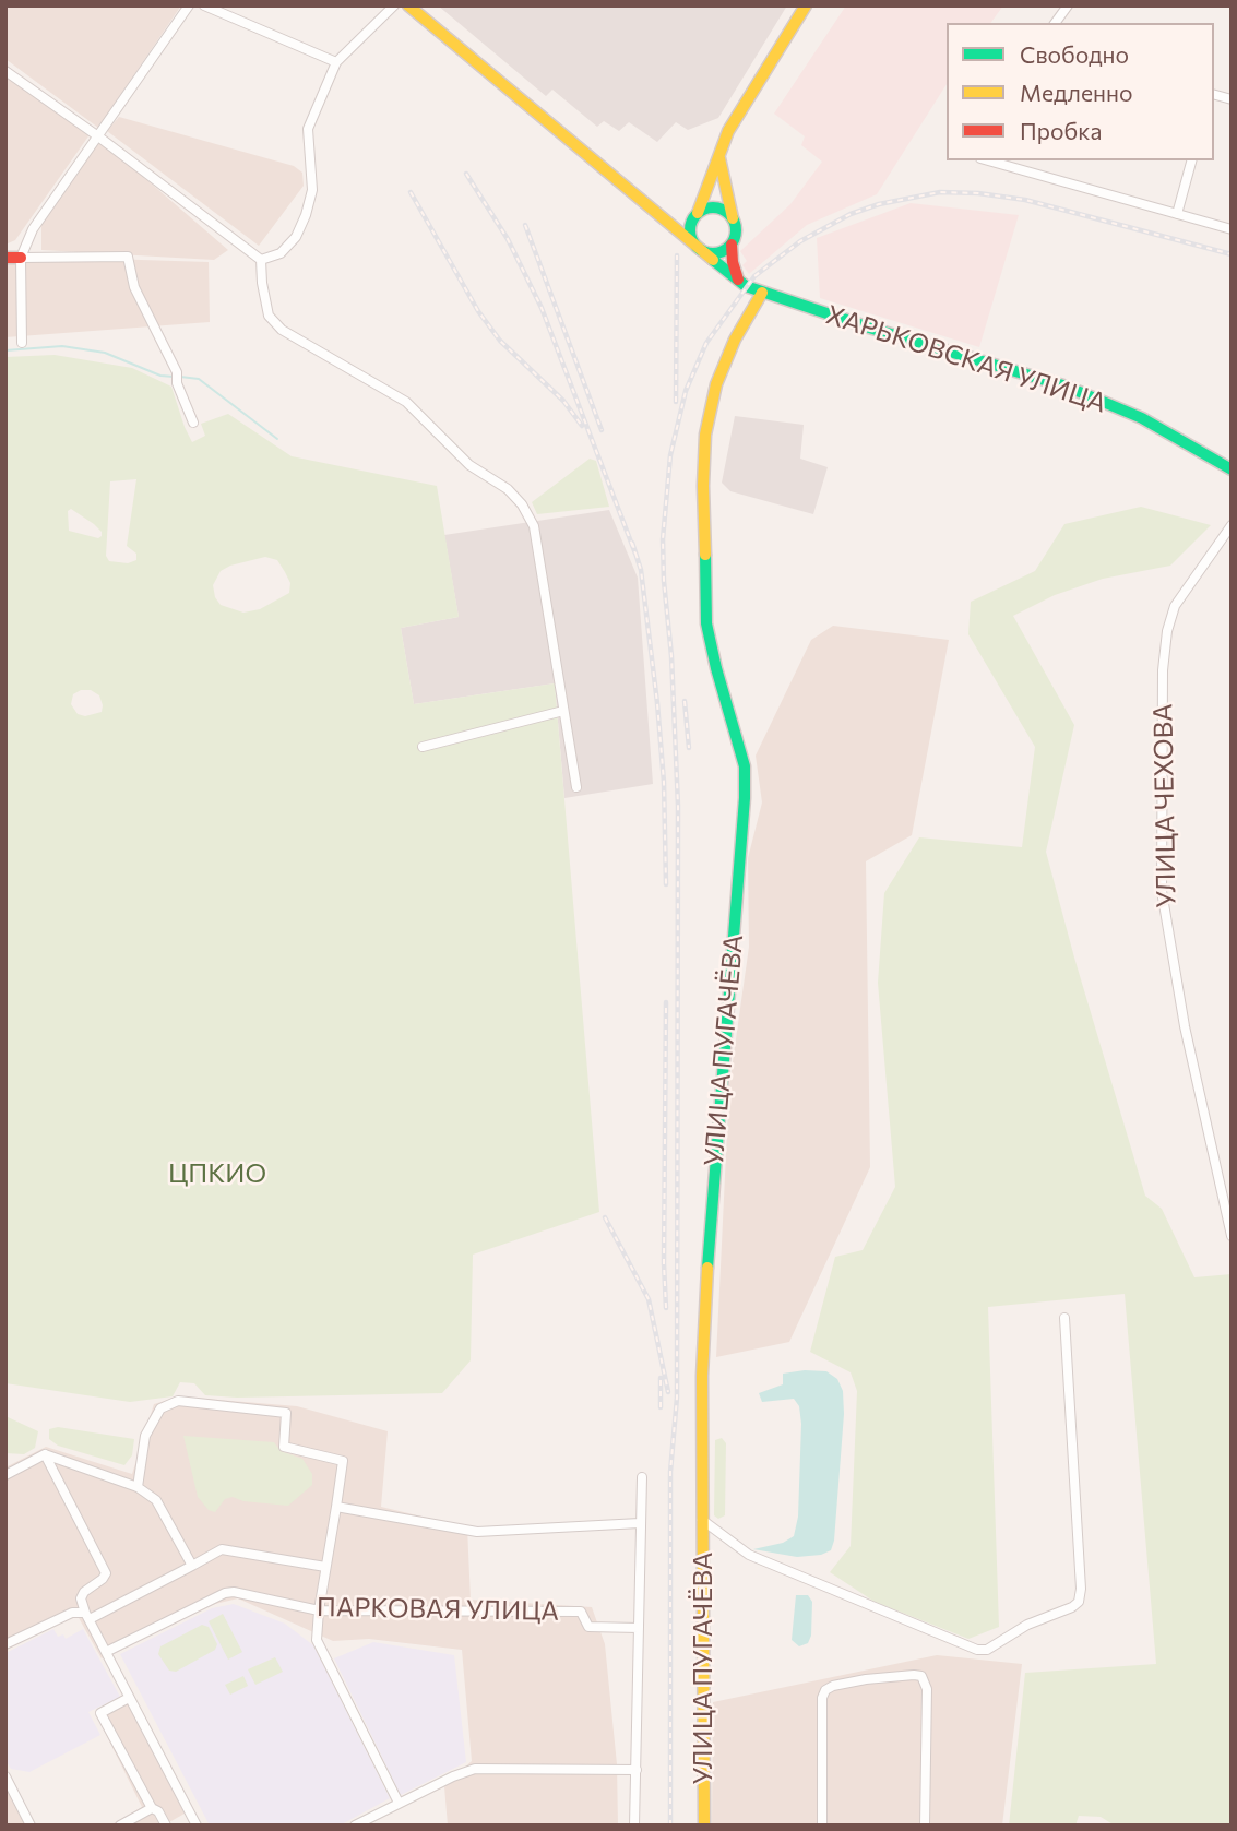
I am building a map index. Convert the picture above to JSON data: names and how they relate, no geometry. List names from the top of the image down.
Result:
{
  "streets": {
    "street": [
      "ХАРЬКОВСКАЯ УЛИЦА",
      "УЛИЦА ЧЕХОВА",
      "УЛИЦА ПУГАЧЁВА",
      "ПАРКОВАЯ УЛИЦА"
    ]
  },
  "crossings": [
    ["ХАРЬКОВСКАЯ УЛИЦА", "УЛИЦА ПУГАЧЁВА"]
  ],
  "parks": ["ЦПКИО"],
  "legend": ["Свободно", "Медленно", "Пробка"]
}
